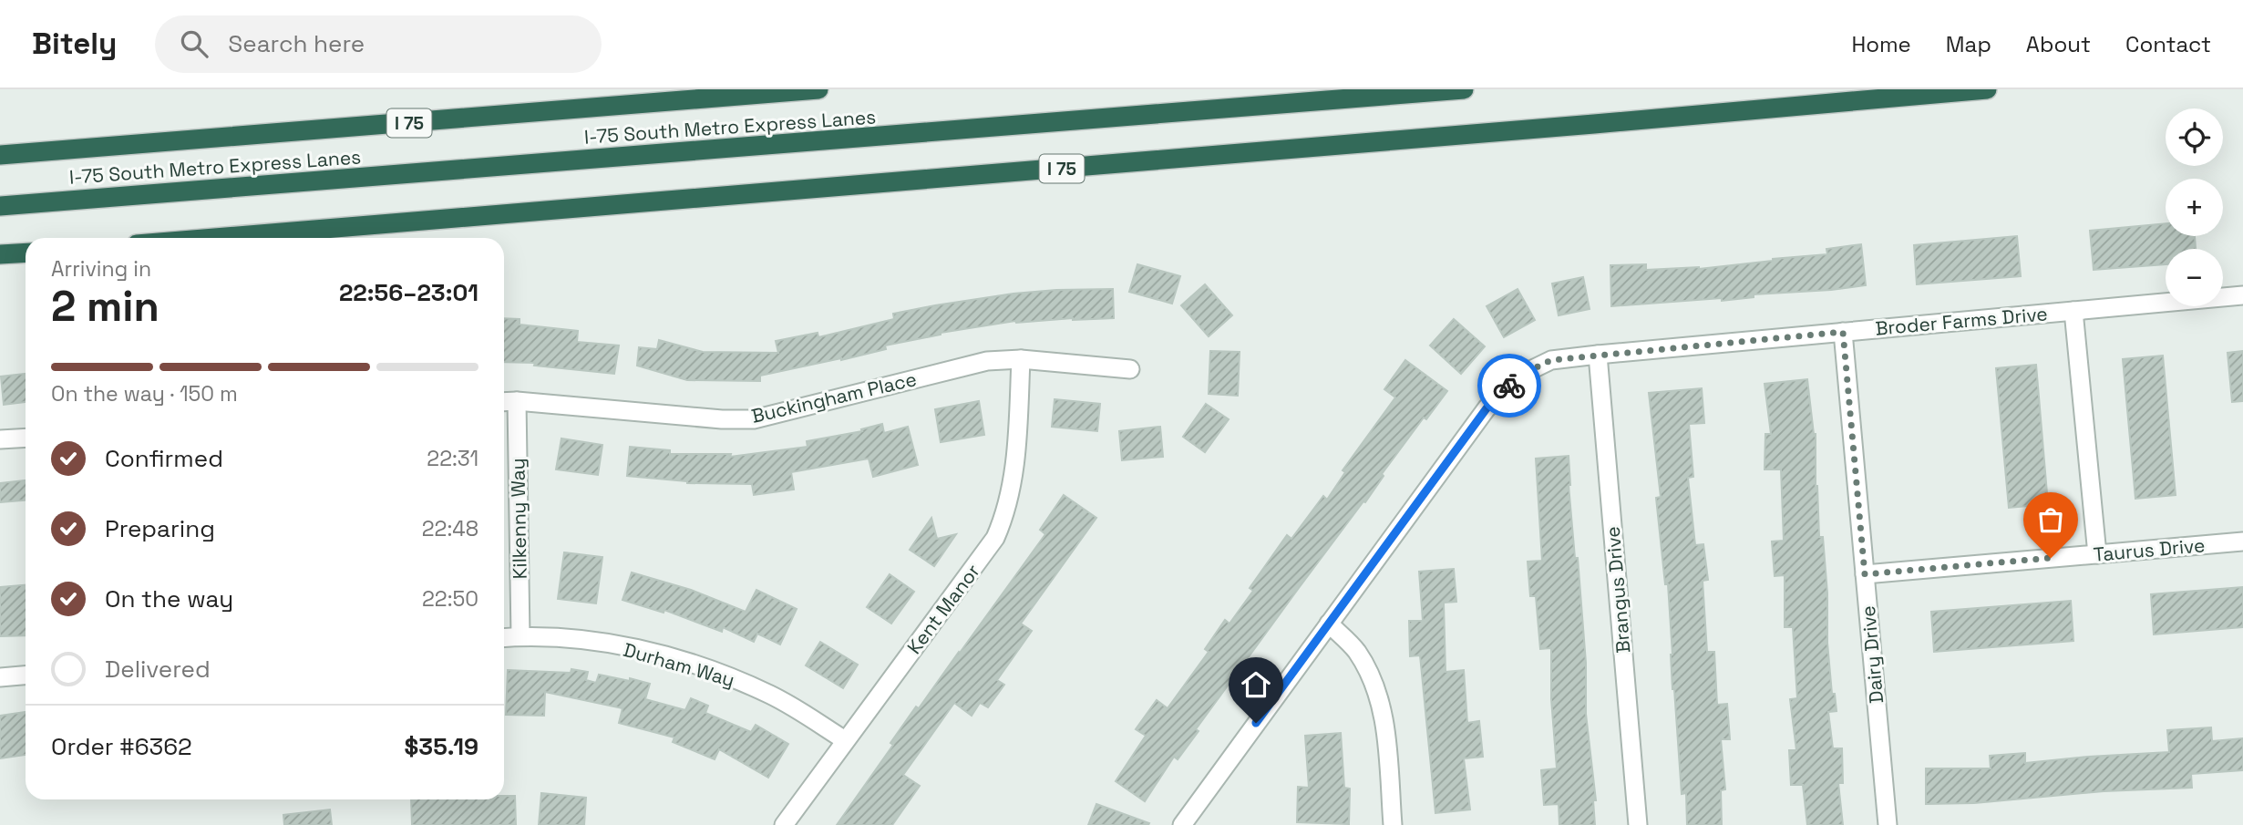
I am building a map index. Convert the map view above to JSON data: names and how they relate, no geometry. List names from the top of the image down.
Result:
{
  "streets": {
    "highway": ["I 75", "I-75 South Metro Express Lanes"],
    "street": [
      "Broder Farms Drive",
      "Buckingham Place",
      "Kilkenny Way",
      "Taurus Drive",
      "Brangus Drive",
      "Kent Manor",
      "Dairy Drive",
      "Durham Way"
    ]
  },
  "crossings": [
    ["Broder Farms Drive", "Brangus Drive"],
    ["Broder Farms Drive", "Dairy Drive"],
    ["Buckingham Place", "Kilkenny Way"],
    ["Buckingham Place", "Kent Manor"],
    ["Kilkenny Way", "Durham Way"],
    ["Taurus Drive", "Dairy Drive"],
    ["Kent Manor", "Durham Way"]
  ],
  "page": {
    "header": "Bitely",
    "search": "Search here",
    "nav": [
      "Home",
      "Map",
      "About",
      "Contact"
    ],
    "map_buttons": ["+", "−"],
    "heading": ["2 min", "Arriving in", "22:56–23:01"],
    "panel": ["Order #6362", "$35.19"],
    "bar": "On the way · 150 m",
    "list": [
      ["Confirmed", "22:31"],
      ["Preparing", "22:48"],
      ["On the way", "22:50"],
      "Delivered"
    ]
  }
}
